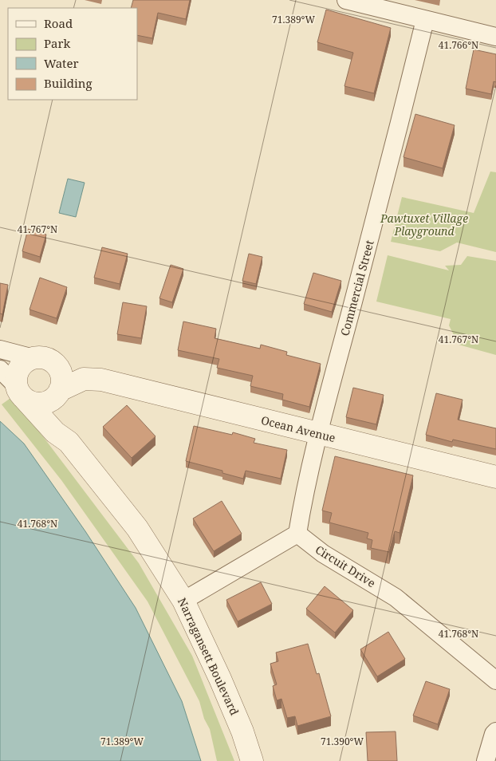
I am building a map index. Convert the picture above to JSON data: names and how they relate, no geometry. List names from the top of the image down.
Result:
{
  "streets": {
    "street": [
      "Commercial Street",
      "Ocean Avenue",
      "Circuit Drive",
      "Narragansett Boulevard"
    ]
  },
  "crossings": [
    ["Commercial Street", "Ocean Avenue"],
    ["Commercial Street", "Circuit Drive"],
    ["Ocean Avenue", "Narragansett Boulevard"]
  ],
  "parks": ["Pawtuxet Village Playground"],
  "legend": [
    "Road",
    "Park",
    "Water",
    "Building"
  ],
  "coordinates": [
    "71.389°W",
    "41.766°N",
    "41.767°N",
    "41.768°N",
    "71.390°W"
  ]
}
